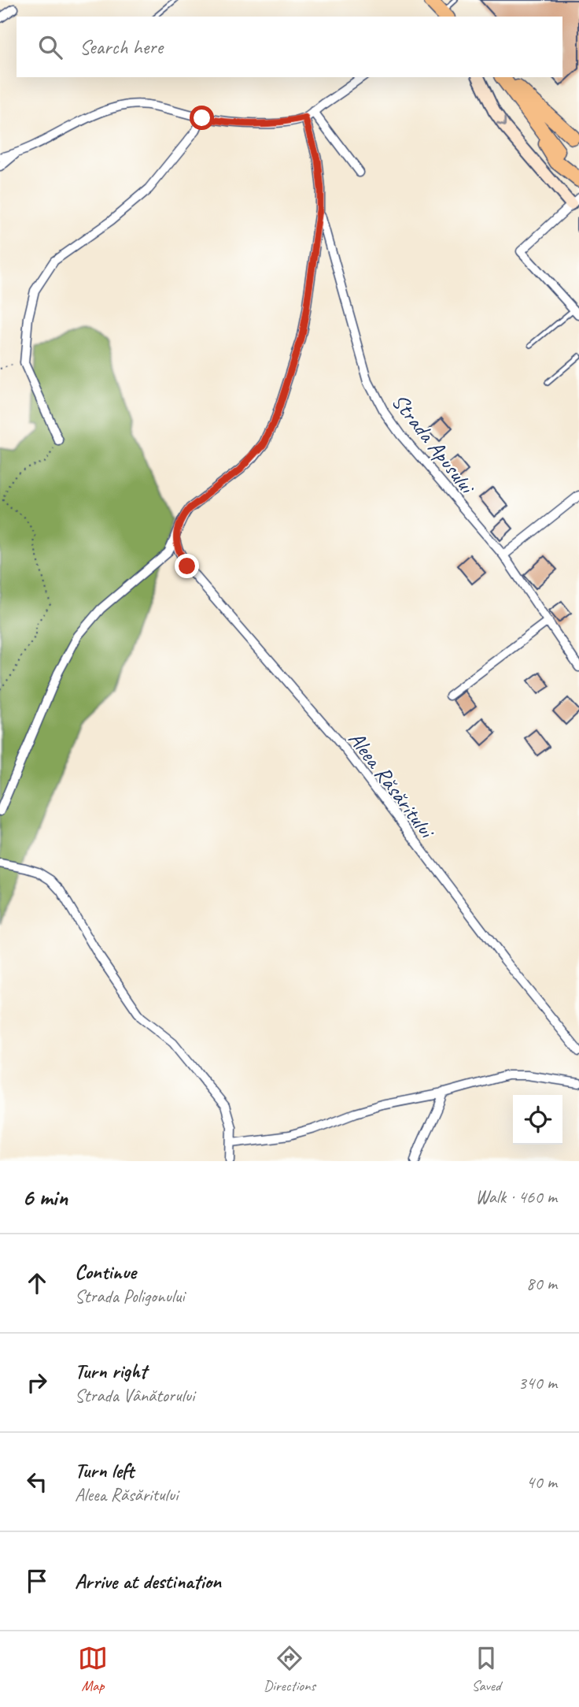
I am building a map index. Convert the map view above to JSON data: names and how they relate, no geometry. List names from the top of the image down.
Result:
{
  "streets": {
    "street": ["Strada Apusului", "Aleea Răsăritului"]
  },
  "page": {
    "search": "Search here",
    "heading": ["6 min", "Walk · 460 m"],
    "list": [
      ["Continue", "Strada Poligonului", "80 m"],
      ["Turn right", "Strada Vânătorului", "340 m"],
      ["Turn left", "Aleea Răsăritului", "40 m"],
      "Arrive at destination"
    ],
    "nav": ["Map", "Directions", "Saved"]
  }
}
